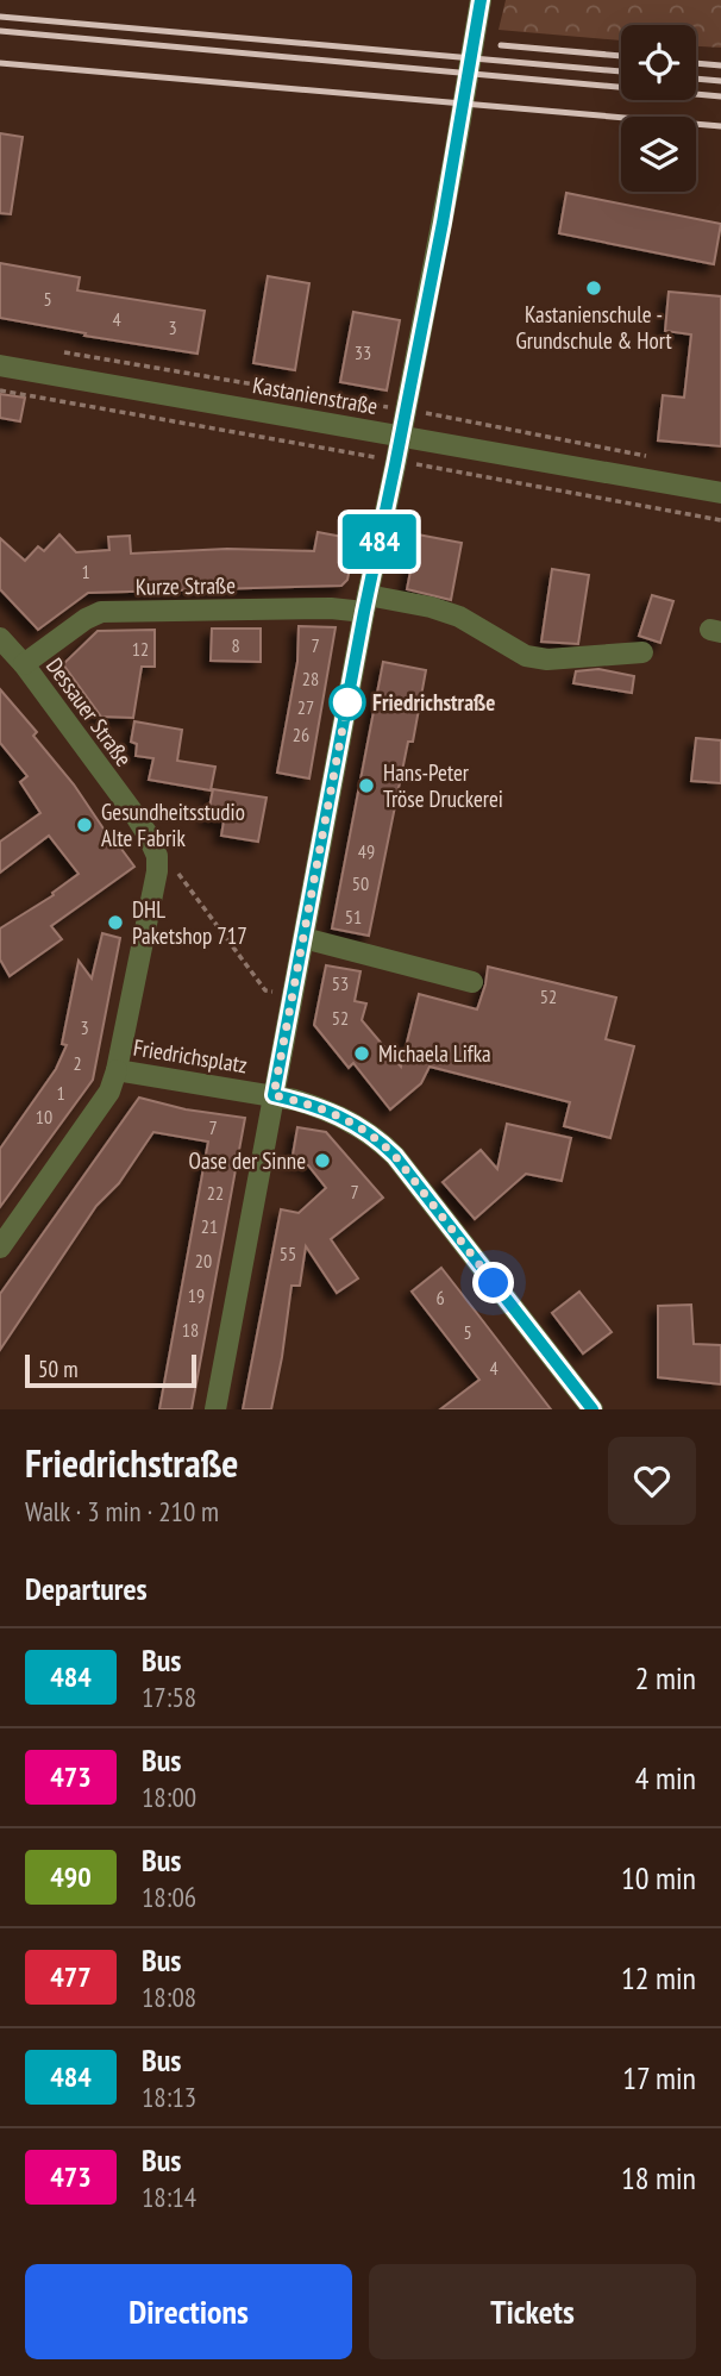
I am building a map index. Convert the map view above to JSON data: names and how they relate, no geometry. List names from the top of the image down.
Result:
{
  "streets": {
    "street": [
      "Kastanienstraße",
      "Kurze Straße",
      "Dessauer Straße",
      "Friedrichsplatz"
    ]
  },
  "crossings": [
    ["Kurze Straße", "Dessauer Straße"],
    ["Dessauer Straße", "Friedrichsplatz"]
  ],
  "places": [
    "Kastanienschule - Grundschule & Hort",
    "Friedrichstraße",
    "Hans-Peter Tröse Druckerei",
    "Gesundheitsstudio Alte Fabrik",
    "DHL Paketshop 717",
    "Michaela Lifka",
    "Oase der Sinne"
  ],
  "lines": ["bus line 484"],
  "house_numbers": [
    "5",
    "4",
    "3",
    "33",
    "1",
    "8",
    "7",
    "12",
    "28",
    "27",
    "26",
    "49",
    "50",
    "51",
    "53",
    "52",
    "52",
    "3",
    "2",
    "1",
    "10",
    "7",
    "7",
    "22",
    "21",
    "55",
    "20",
    "19",
    "6",
    "18",
    "5",
    "4"
  ],
  "scale_bar": "50 m",
  "page": {
    "on_map": "484",
    "scale": "50 m",
    "heading": [
      ["Friedrichstraße", "Walk · 3 min · 210 m"],
      "Departures"
    ],
    "list": [
      {
        "mark": "484",
        "name": "Bus",
        "note": "17:58",
        "value": "2 min"
      },
      {
        "mark": "473",
        "name": "Bus",
        "note": "18:00",
        "value": "4 min"
      },
      {
        "mark": "490",
        "name": "Bus",
        "note": "18:06",
        "value": "10 min"
      },
      {
        "mark": "477",
        "name": "Bus",
        "note": "18:08",
        "value": "12 min"
      },
      {
        "mark": "484",
        "name": "Bus",
        "note": "18:13",
        "value": "17 min"
      },
      {
        "mark": "473",
        "name": "Bus",
        "note": "18:14",
        "value": "18 min"
      }
    ],
    "buttons": ["Directions", "Tickets"]
  }
}
